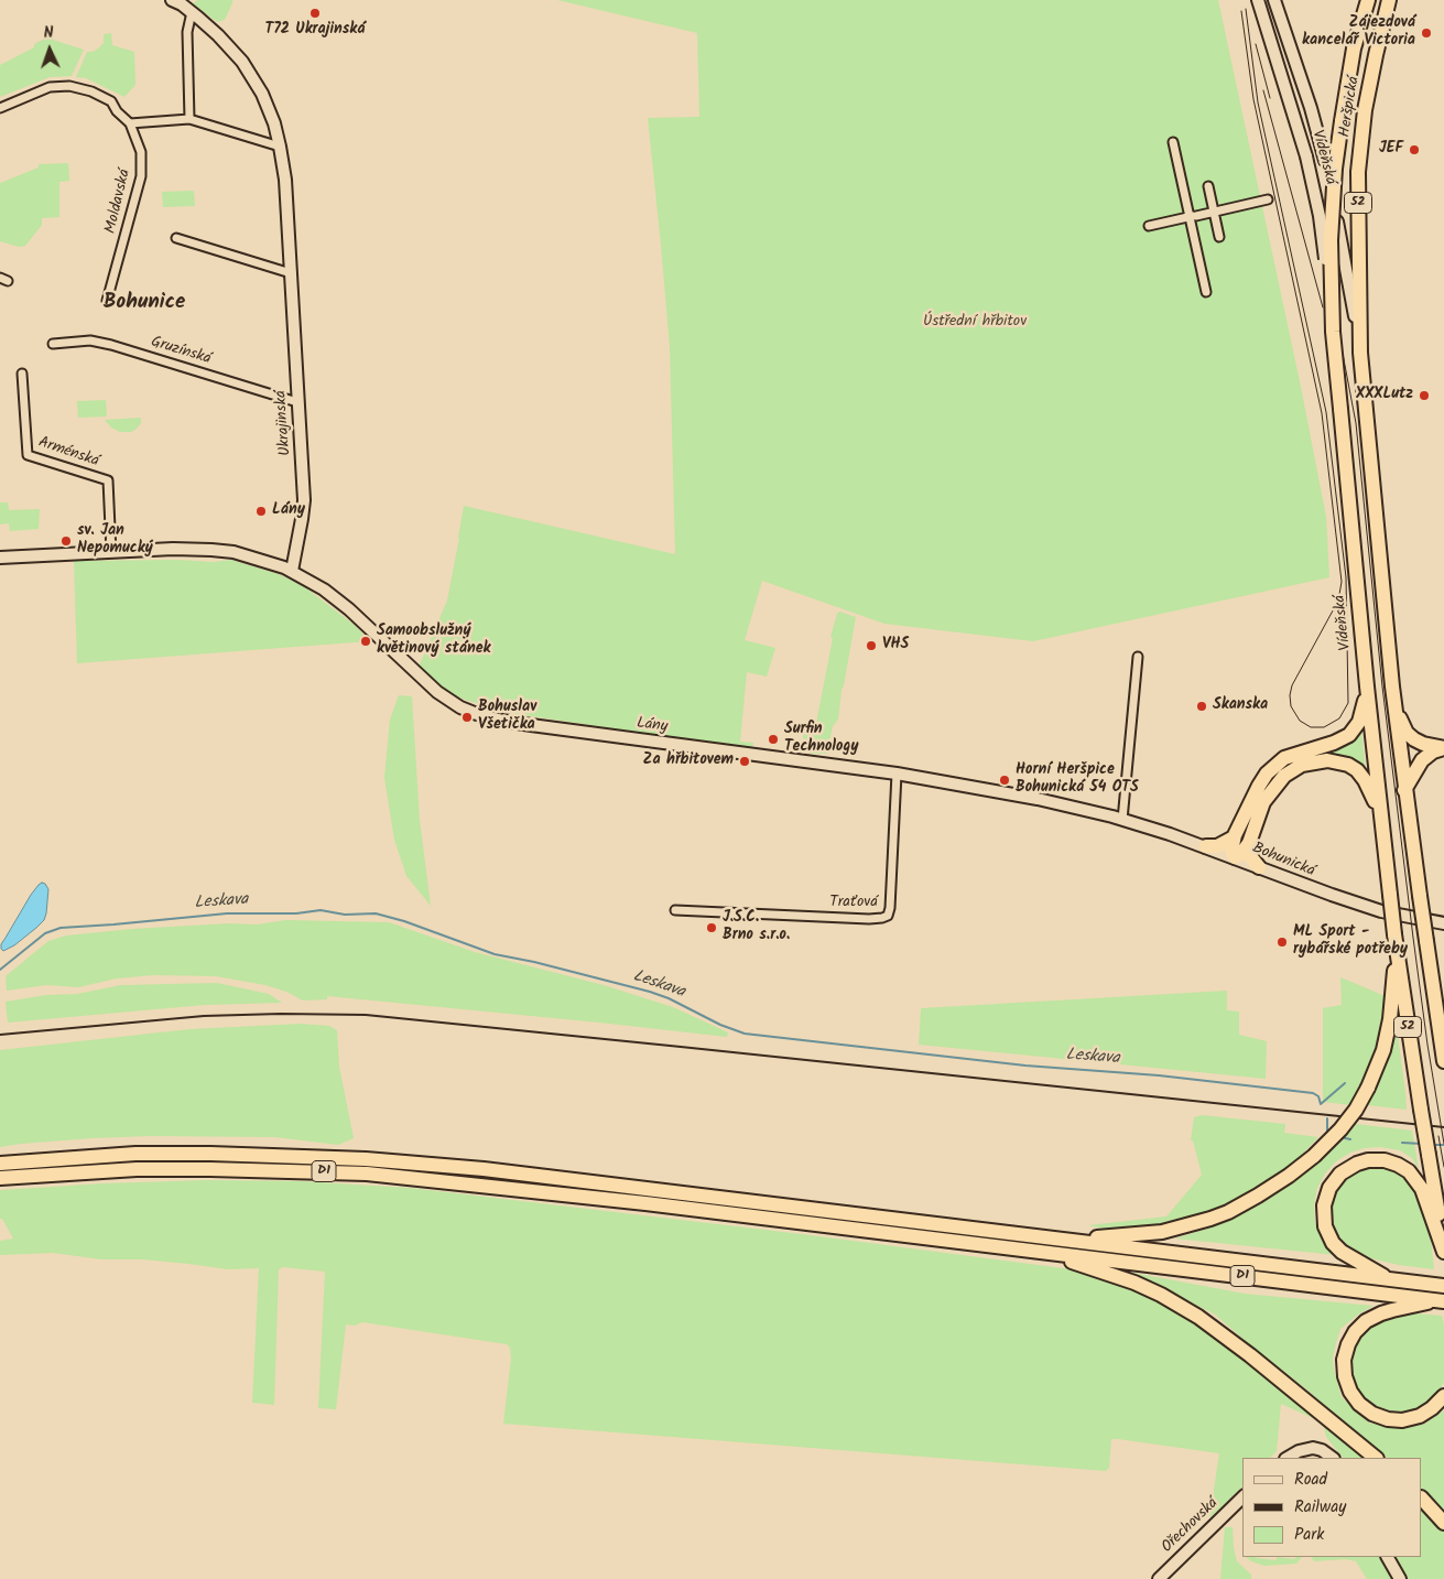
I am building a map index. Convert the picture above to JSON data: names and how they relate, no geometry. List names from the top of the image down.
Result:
{
  "streets": {
    "highway": [
      "Heršpická",
      "Vídeňská",
      "52",
      "D1"
    ],
    "street": [
      "Moldavská",
      "Gruzínská",
      "Ukrajinská",
      "Arménská",
      "Lány",
      "Bohunická",
      "Traťová",
      "Ořechovská"
    ]
  },
  "crossings": [
    ["Heršpická", "Vídeňská"],
    ["Heršpická", "52"],
    ["Gruzínská", "Ukrajinská"],
    ["Ukrajinská", "Lány"],
    ["Arménská", "Lány"],
    ["Lány", "Bohunická"],
    ["Lány", "Traťová"]
  ],
  "districts": ["Bohunice"],
  "water": ["Leskava"],
  "parks": ["Ústřední hřbitov"],
  "places": [
    "T72 Ukrajinská",
    "Zájezdová kancelář Victoria",
    "JEF",
    "XXXLutz",
    "Lány",
    "sv. Jan Nepomucký",
    "Samoobslužný květinový stánek",
    "VHS",
    "Skanska",
    "Bohuslav Všetička",
    "Surfin Technology",
    "Za hřbitovem",
    "Horní Heršpice Bohunická 54 OTS",
    "J.S.C. Brno s.r.o.",
    "ML Sport - rybářské potřeby"
  ],
  "legend": ["Road", "Railway", "Park"],
  "north": "top"
}
